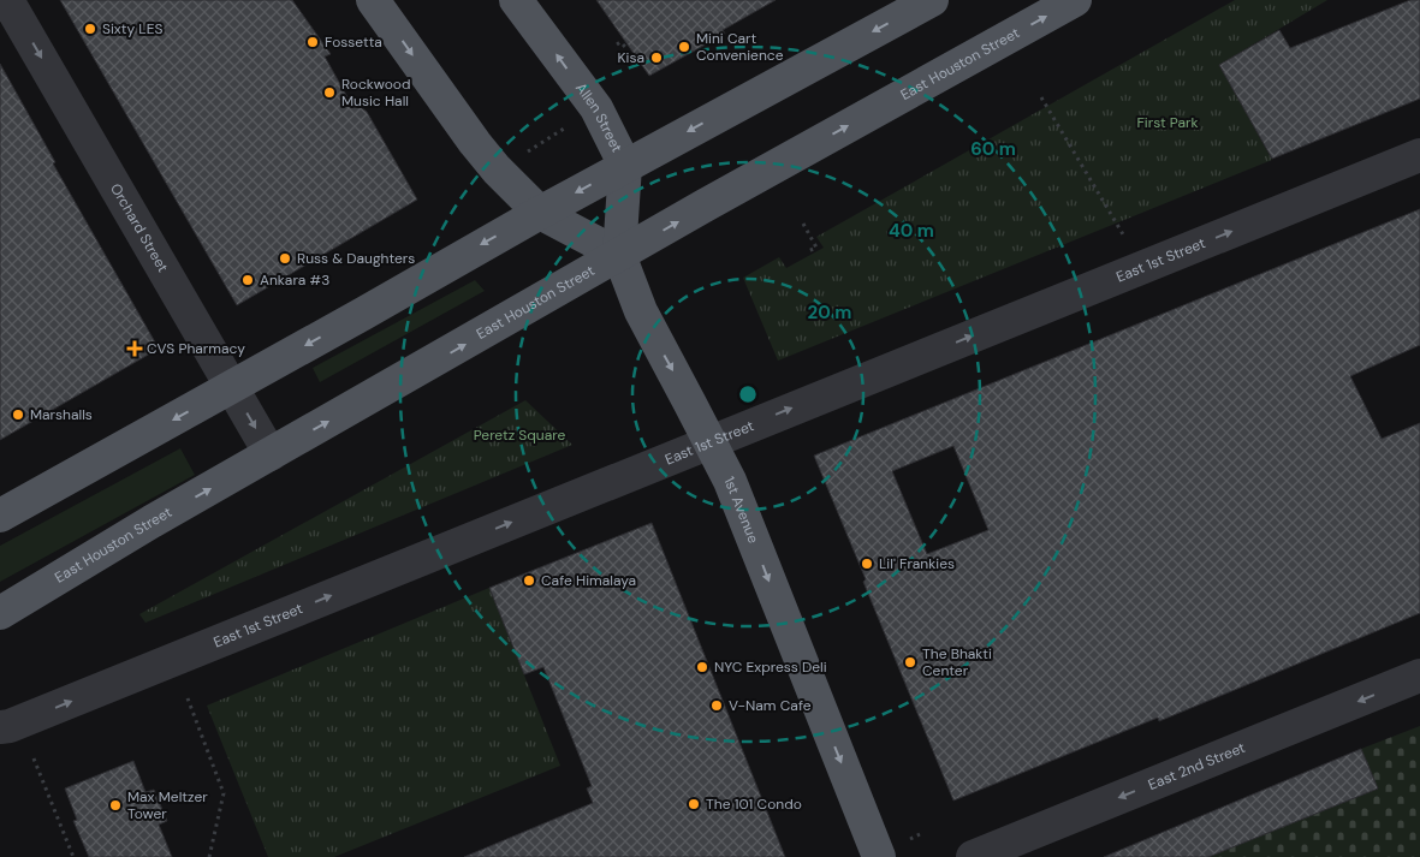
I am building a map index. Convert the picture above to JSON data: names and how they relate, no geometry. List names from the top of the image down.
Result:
{
  "streets": {
    "main road": ["East Houston Street", "Allen Street", "1st Avenue"],
    "street": ["Orchard Street", "East 1st Street", "East 2nd Street"]
  },
  "crossings": [
    ["East Houston Street", "Allen Street"],
    ["East Houston Street", "Orchard Street"],
    ["East Houston Street", "1st Avenue"],
    ["Allen Street", "1st Avenue"],
    ["East 1st Street", "1st Avenue"]
  ],
  "one_way": [
    "Orchard Street",
    "East 1st Street",
    "1st Avenue",
    "East 2nd Street"
  ],
  "parks": ["First Park", "Peretz Square"],
  "places": {
    "other": [
      "Sixty LES",
      "Fossetta",
      "Mini Cart Convenience",
      "Kisa",
      "Rockwood Music Hall",
      "Russ & Daughters",
      "Ankara #3",
      "Marshalls",
      "Lil' Frankies",
      "Cafe Himalaya",
      "The Bhakti Center",
      "NYC Express Deli",
      "V-Nam Cafe",
      "The 101 Condo",
      "Max Meltzer Tower"
    ],
    "health": ["CVS Pharmacy"]
  },
  "rings": ["60 m", "40 m", "20 m"]
}
